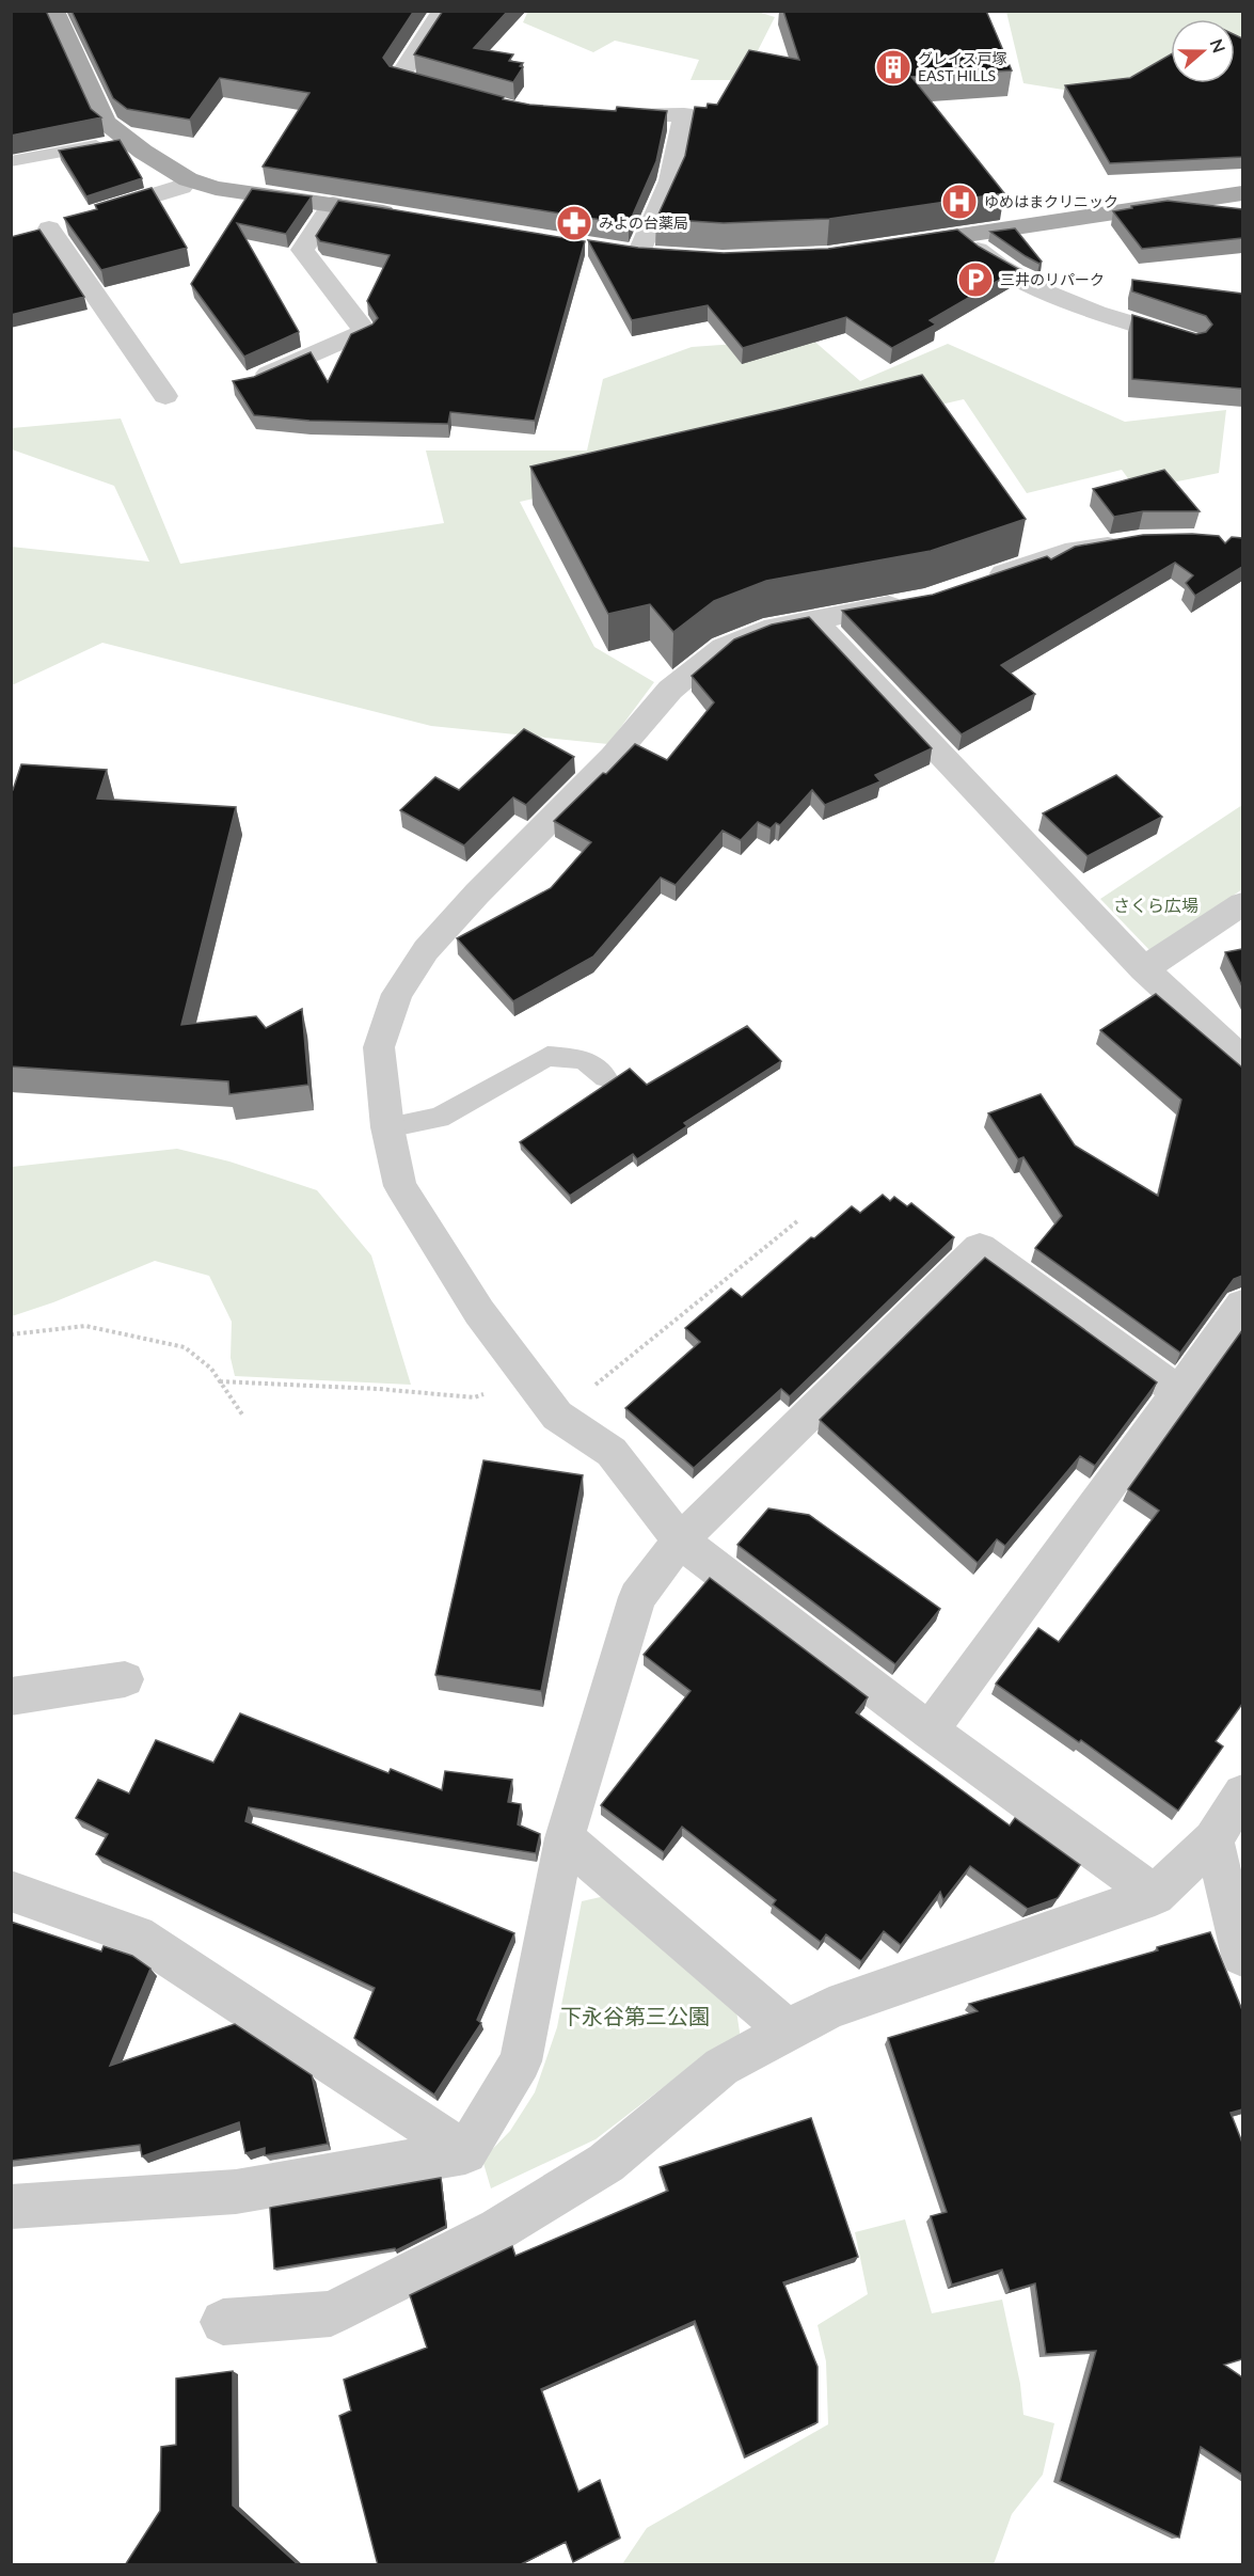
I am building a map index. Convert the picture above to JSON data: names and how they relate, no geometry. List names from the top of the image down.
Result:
{
  "parks": ["さくら広場", "下永谷第三公園"],
  "places": {
    "building": ["グレイス戸塚 EAST HILLS"],
    "hospital": ["ゆめはまクリニック"],
    "pharmacy": ["みよの台薬局"],
    "parking": ["三井のリパーク"]
  },
  "north": "right"
}
